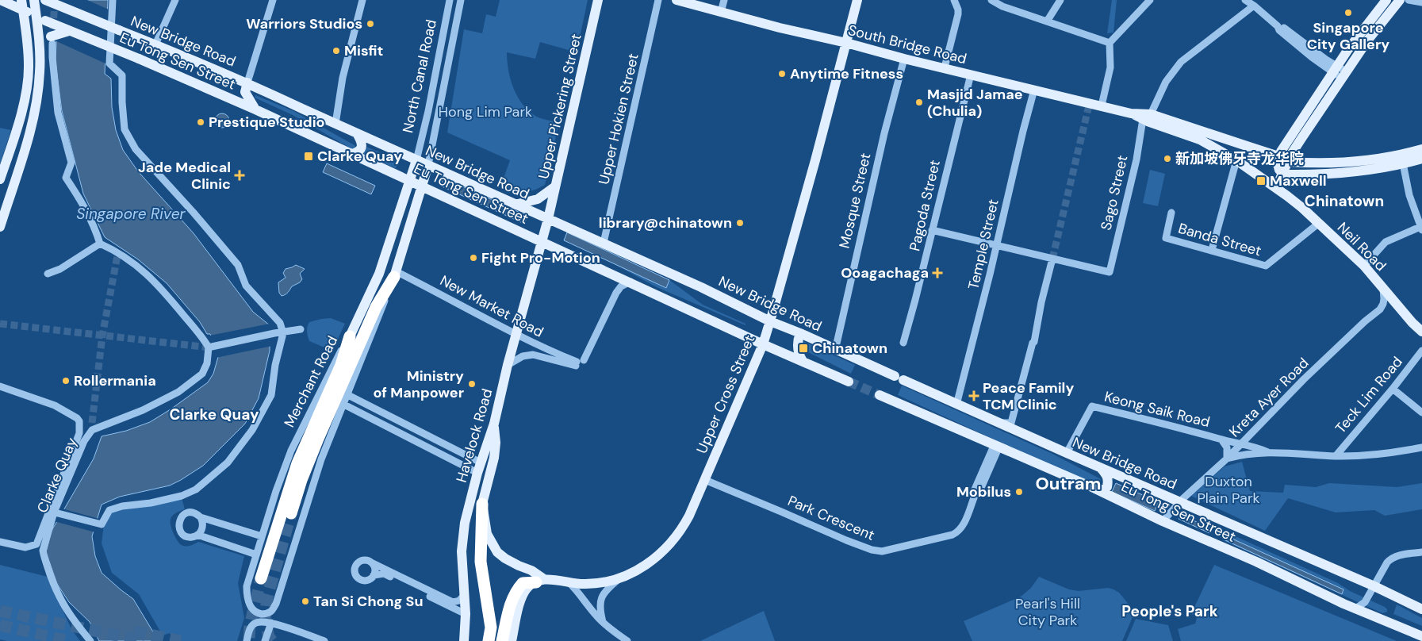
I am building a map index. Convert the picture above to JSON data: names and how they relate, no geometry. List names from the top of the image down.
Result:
{
  "streets": {
    "main road": [
      "New Bridge Road",
      "South Bridge Road",
      "Eu Tong Sen Street",
      "North Canal Road",
      "Upper Pickering Street",
      "Neil Road",
      "Merchant Road",
      "Upper Cross Street",
      "Havelock Road"
    ],
    "street": [
      "Upper Hokien Street",
      "Sago Street",
      "Mosque Street",
      "Pagoda Street",
      "Banda Street",
      "Temple Street",
      "New Market Road",
      "Teck Lim Road",
      "Kreta Ayer Road",
      "Keong Saik Road",
      "Clarke Quay",
      "Park Crescent"
    ]
  },
  "crossings": [
    ["New Bridge Road", "North Canal Road"],
    ["New Bridge Road", "Upper Pickering Street"],
    ["New Bridge Road", "Upper Hokien Street"],
    ["New Bridge Road", "Mosque Street"],
    ["New Bridge Road", "Temple Street"],
    ["New Bridge Road", "Upper Cross Street"],
    ["New Bridge Road", "Kreta Ayer Road"],
    ["New Bridge Road", "Keong Saik Road"],
    ["South Bridge Road", "Sago Street"],
    ["South Bridge Road", "Mosque Street"],
    ["South Bridge Road", "Pagoda Street"],
    ["South Bridge Road", "Temple Street"],
    ["South Bridge Road", "Neil Road"],
    ["South Bridge Road", "Upper Cross Street"],
    ["Eu Tong Sen Street", "North Canal Road"],
    ["Eu Tong Sen Street", "Upper Pickering Street"],
    ["Eu Tong Sen Street", "Merchant Road"],
    ["Eu Tong Sen Street", "Upper Cross Street"],
    ["Eu Tong Sen Street", "Kreta Ayer Road"],
    ["Eu Tong Sen Street", "Havelock Road"],
    ["Eu Tong Sen Street", "Park Crescent"],
    ["North Canal Road", "Merchant Road"],
    ["Upper Pickering Street", "Havelock Road"],
    ["Banda Street", "Neil Road"],
    ["Neil Road", "Kreta Ayer Road"],
    ["New Market Road", "Havelock Road"],
    ["Upper Cross Street", "Park Crescent"],
    ["Teck Lim Road", "Keong Saik Road"],
    ["Kreta Ayer Road", "Keong Saik Road"]
  ],
  "districts": [
    "Chinatown",
    "Clarke Quay",
    "Outram",
    "People's Park"
  ],
  "water": ["Singapore River"],
  "parks": ["Hong Lim Park", "Duxton Plain Park", "Pearl's Hill City Park"],
  "places": {
    "other": [
      "Singapore City Gallery",
      "Warriors Studios",
      "Misfit",
      "Anytime Fitness",
      "Masjid Jamae (Chulia)",
      "Prestique Studio",
      "新加坡佛牙寺龙华院",
      "library@chinatown",
      "Fight Pro-Motion",
      "Rollermania",
      "Ministry of Manpower",
      "Mobilus",
      "Tan Si Chong Su"
    ],
    "transit": ["Clarke Quay", "Maxwell", "Chinatown"],
    "health": ["Jade Medical Clinic", "Ooagachaga", "Peace Family TCM Clinic"]
  }
}
